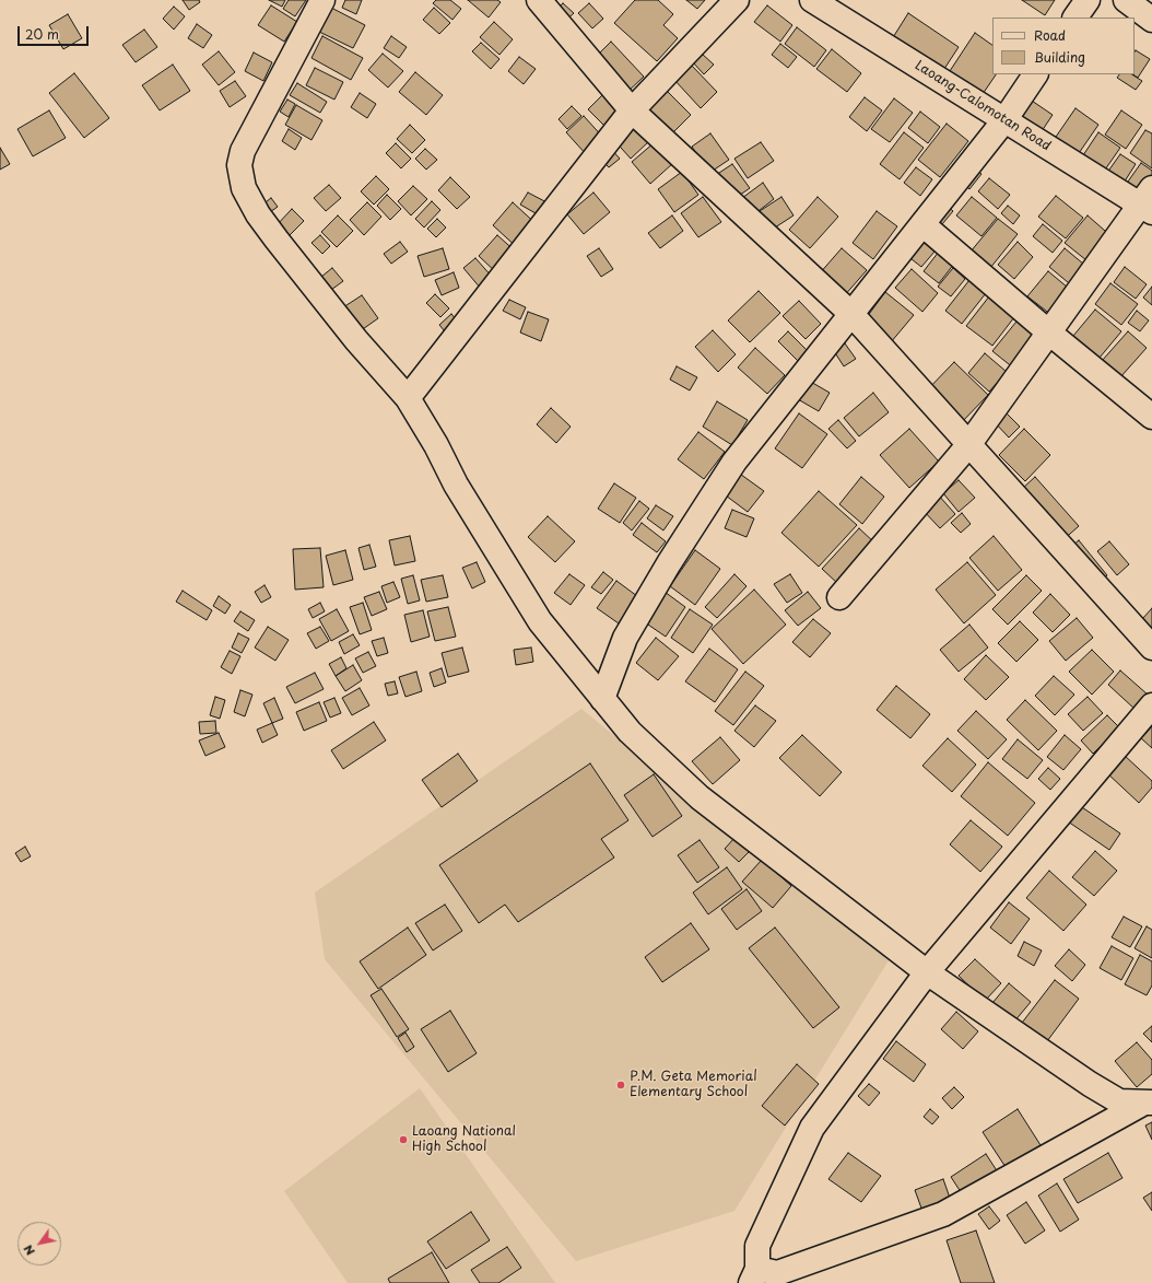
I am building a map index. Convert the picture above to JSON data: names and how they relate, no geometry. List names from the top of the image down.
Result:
{
  "streets": {
    "street": ["Laoang-Calomotan Road"]
  },
  "places": ["P.M. Geta Memorial Elementary School", "Laoang National High School"],
  "legend": ["Road", "Building"],
  "scale_bar": "20 m",
  "north": "bottom left"
}
